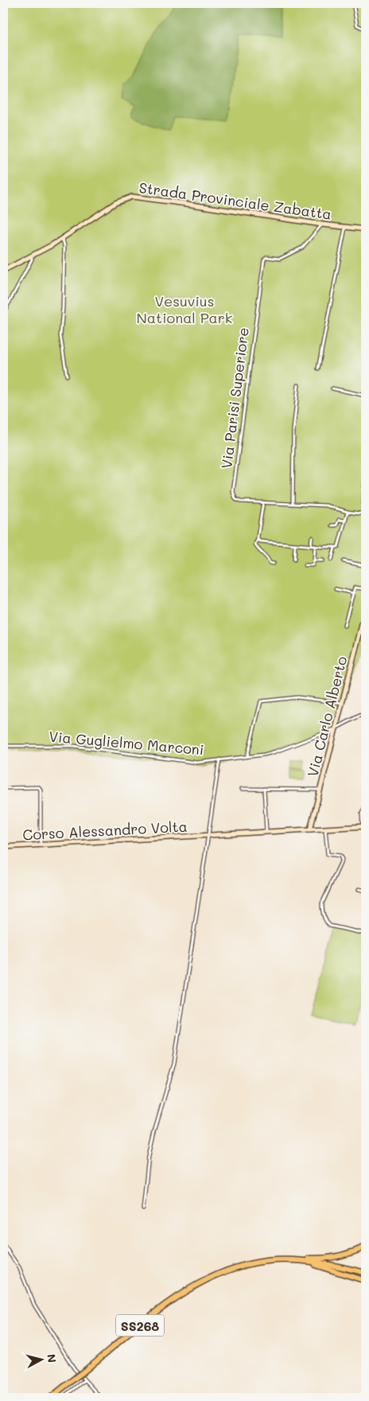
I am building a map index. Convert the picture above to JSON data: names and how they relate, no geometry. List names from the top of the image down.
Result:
{
  "streets": {
    "highway": ["SS268"],
    "street": [
      "Strada Provinciale Zabatta",
      "Via Parisi Superiore",
      "Via Carlo Alberto",
      "Via Guglielmo Marconi",
      "Corso Alessandro Volta"
    ]
  },
  "crossings": [
    ["Strada Provinciale Zabatta", "Via Parisi Superiore"],
    ["Via Carlo Alberto", "Via Guglielmo Marconi"],
    ["Via Carlo Alberto", "Corso Alessandro Volta"]
  ],
  "parks": ["Vesuvius National Park"],
  "north": "right"
}
